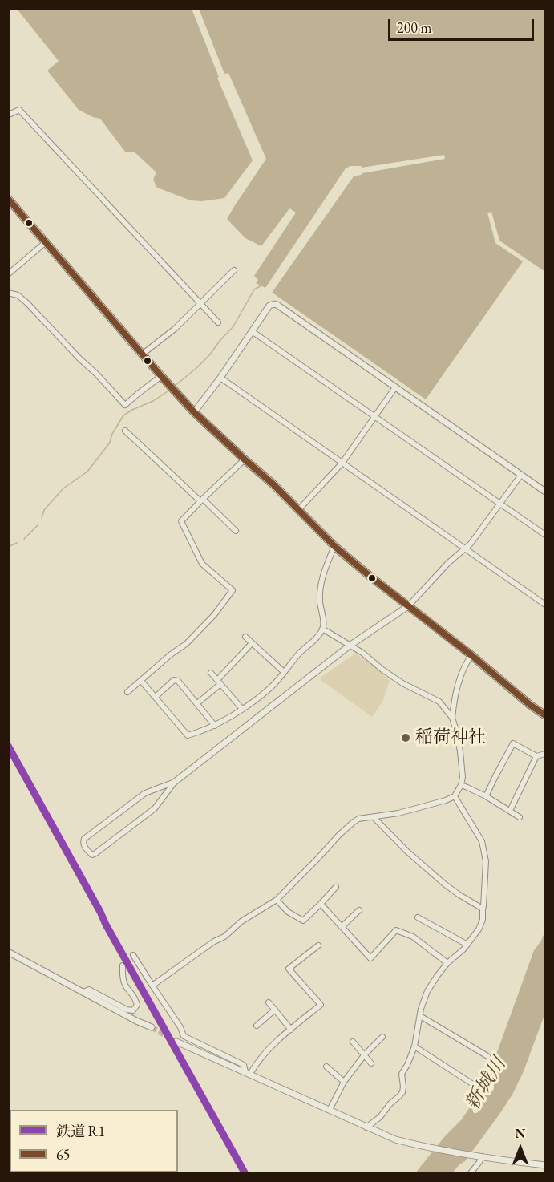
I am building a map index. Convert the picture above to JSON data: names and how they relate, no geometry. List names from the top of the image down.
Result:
{
  "water": ["新城川"],
  "places": ["稲荷神社"],
  "lines": ["transit line 65", "rail line R1"],
  "legend": ["鉄道 R1", "65"],
  "scale_bar": "200 m",
  "north": "top"
}
